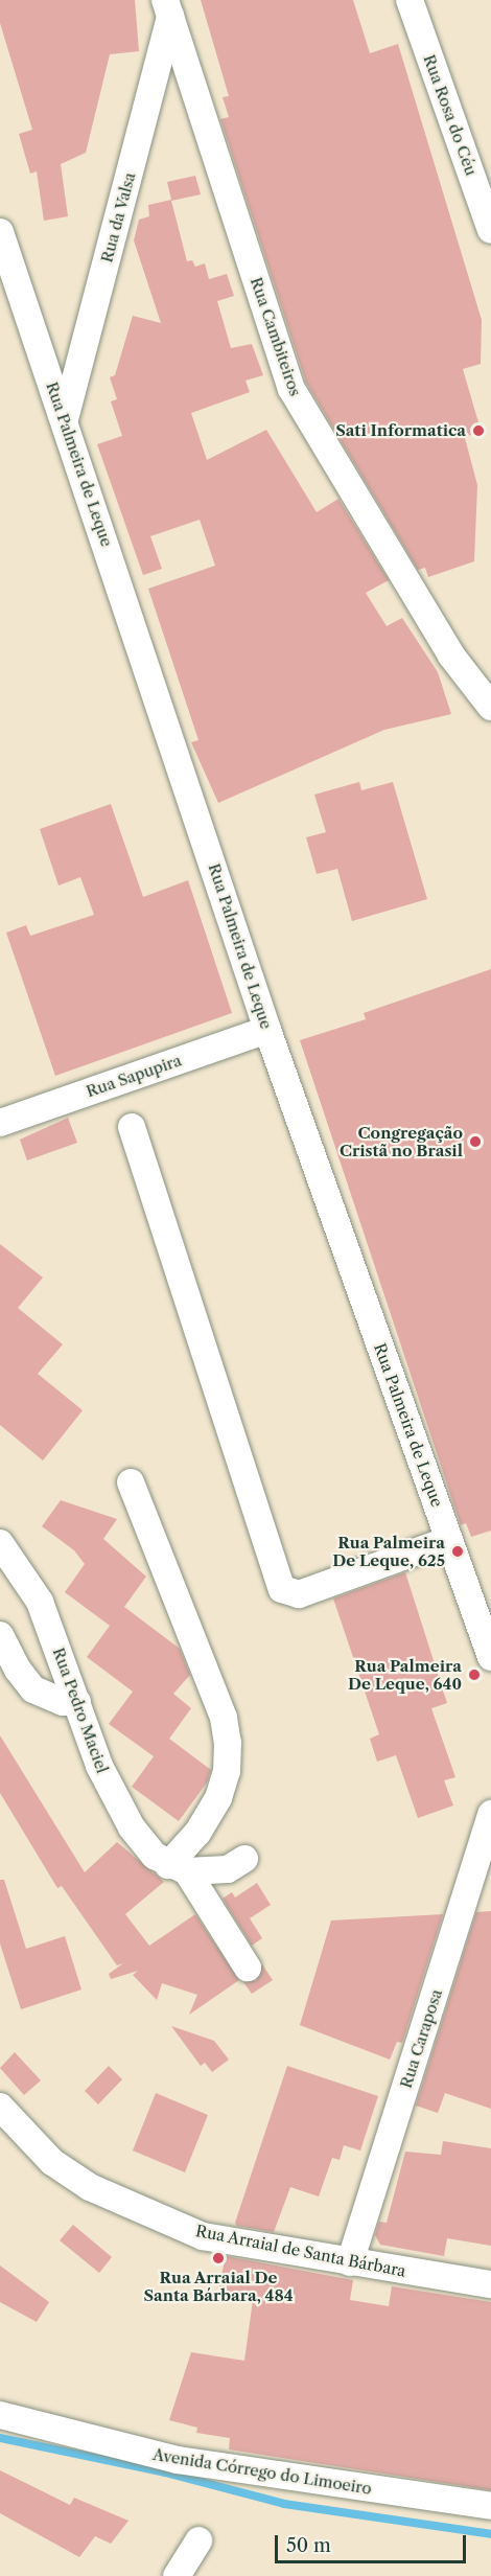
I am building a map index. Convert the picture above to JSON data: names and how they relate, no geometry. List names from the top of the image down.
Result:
{
  "streets": {
    "street": [
      "Rua Rosa do Céu",
      "Rua da Valsa",
      "Rua Cambiteiros",
      "Rua Palmeira de Leque",
      "Rua Sapupira",
      "Rua Pedro Maciel",
      "Rua Caraposa",
      "Rua Arraial de Santa Bárbara",
      "Avenida Córrego do Limoeiro"
    ]
  },
  "crossings": [
    ["Rua da Valsa", "Rua Cambiteiros"],
    ["Rua da Valsa", "Rua Palmeira de Leque"],
    ["Rua Palmeira de Leque", "Rua Sapupira"],
    ["Rua Caraposa", "Rua Arraial de Santa Bárbara"]
  ],
  "places": [
    "Sati Informatica",
    "Congregação Cristã no Brasil",
    "Rua Palmeira De Leque, 625",
    "Rua Palmeira De Leque, 640",
    "Rua Arraial De Santa Bárbara, 484"
  ],
  "scale_bar": "50 m"
}
